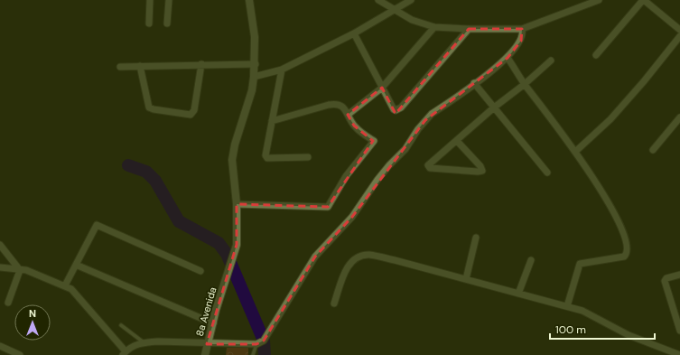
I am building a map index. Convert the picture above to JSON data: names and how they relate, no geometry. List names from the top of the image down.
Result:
{
  "streets": {
    "street": ["8a Avenida"]
  },
  "scale_bar": "100 m",
  "north": "top"
}
